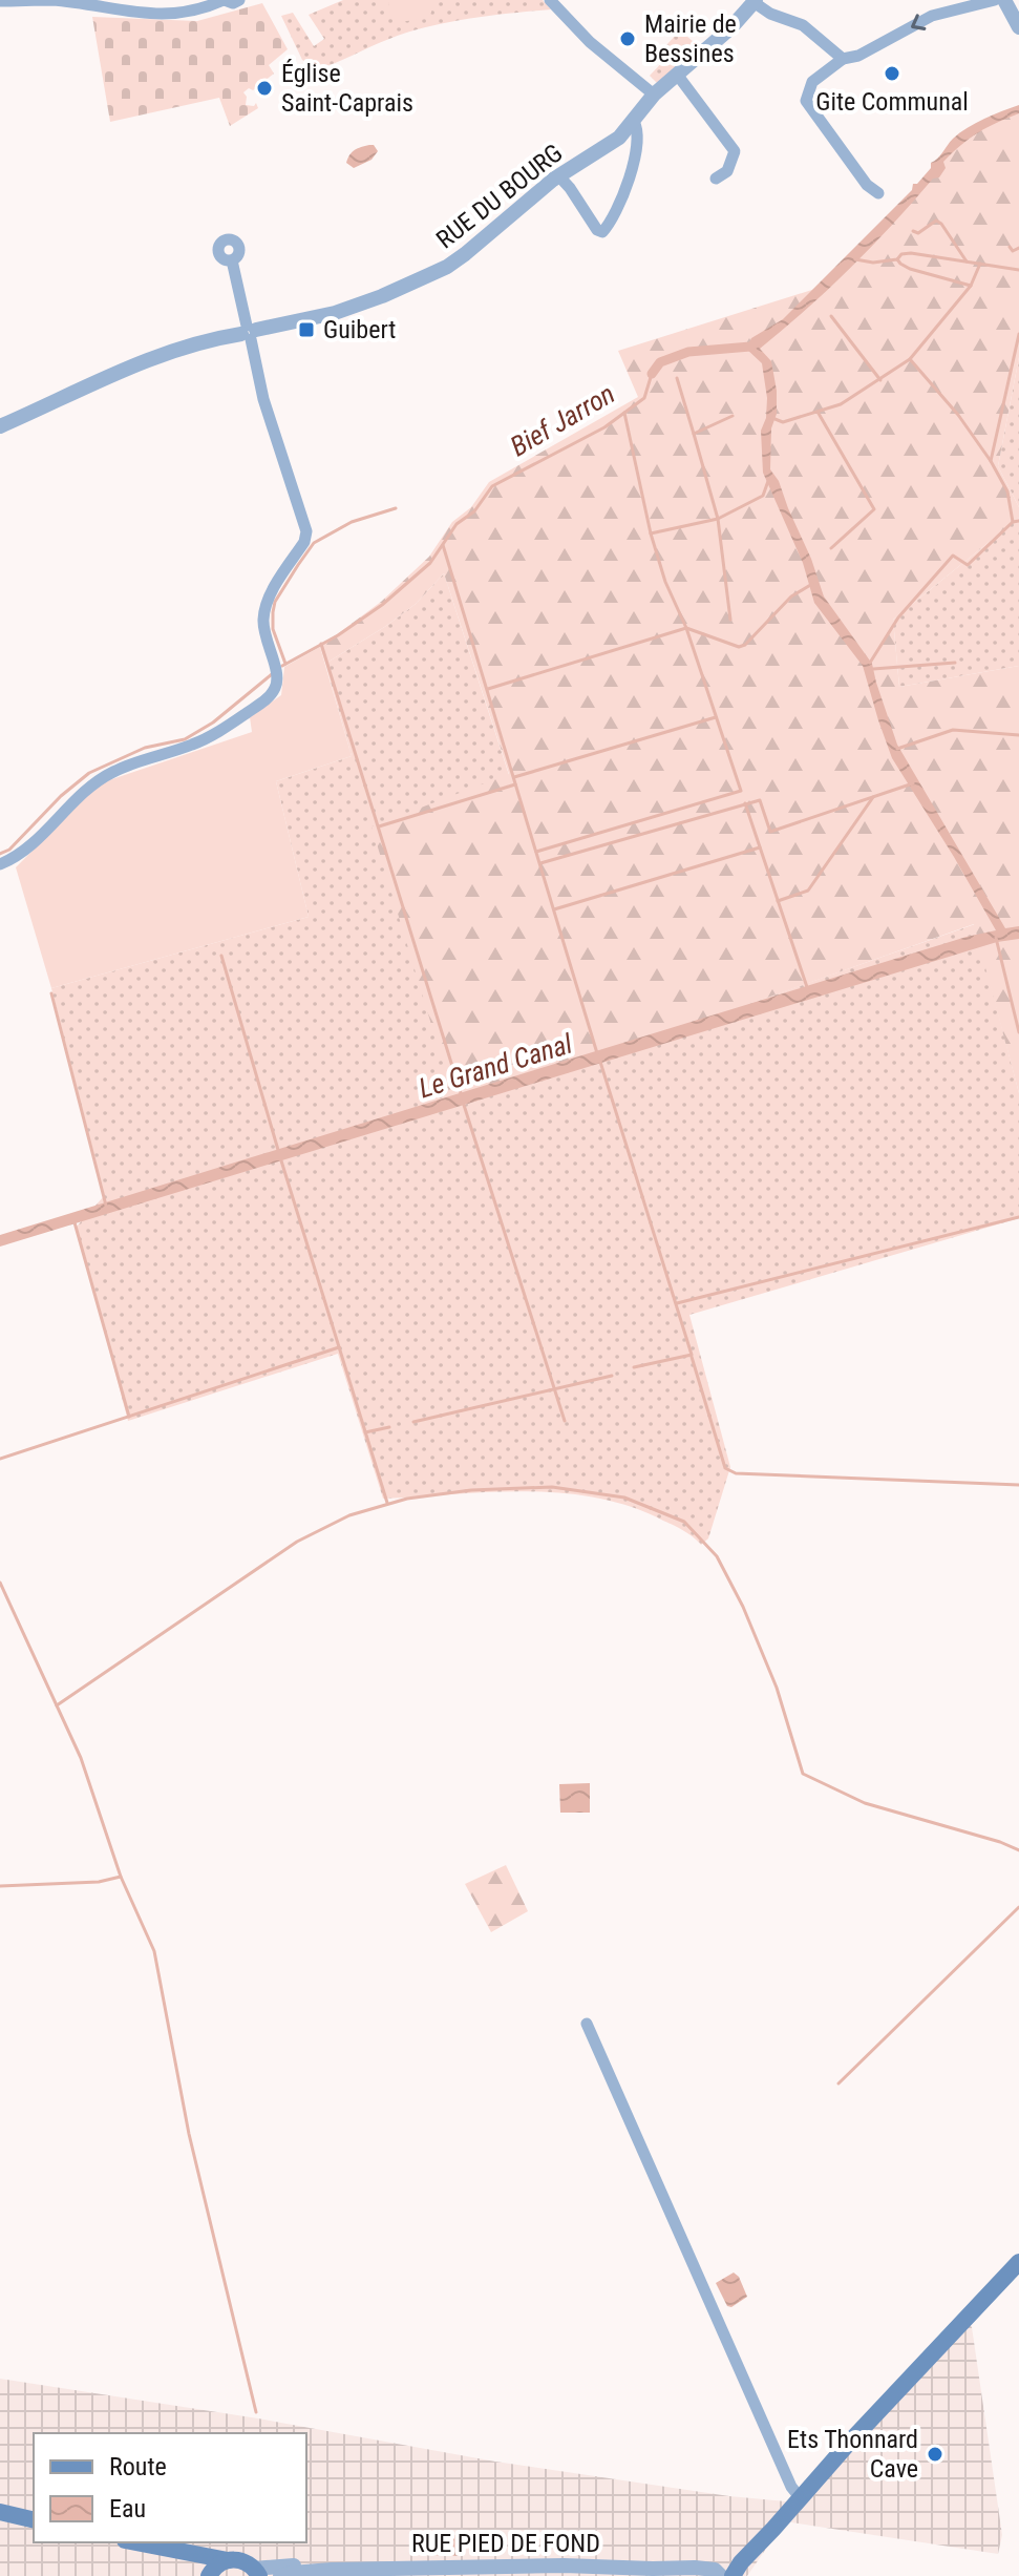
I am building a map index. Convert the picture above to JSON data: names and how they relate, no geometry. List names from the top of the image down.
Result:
{
  "streets": {
    "street": ["RUE DU BOURG", "RUE PIED DE FOND"]
  },
  "water": ["Bief Jarron", "Le Grand Canal"],
  "places": {
    "other": [
      "Mairie de Bessines",
      "Gite Communal",
      "Église Saint-Caprais",
      "Ets Thonnard Cave"
    ],
    "transit": ["Guibert"]
  },
  "legend": ["Route", "Eau"]
}
